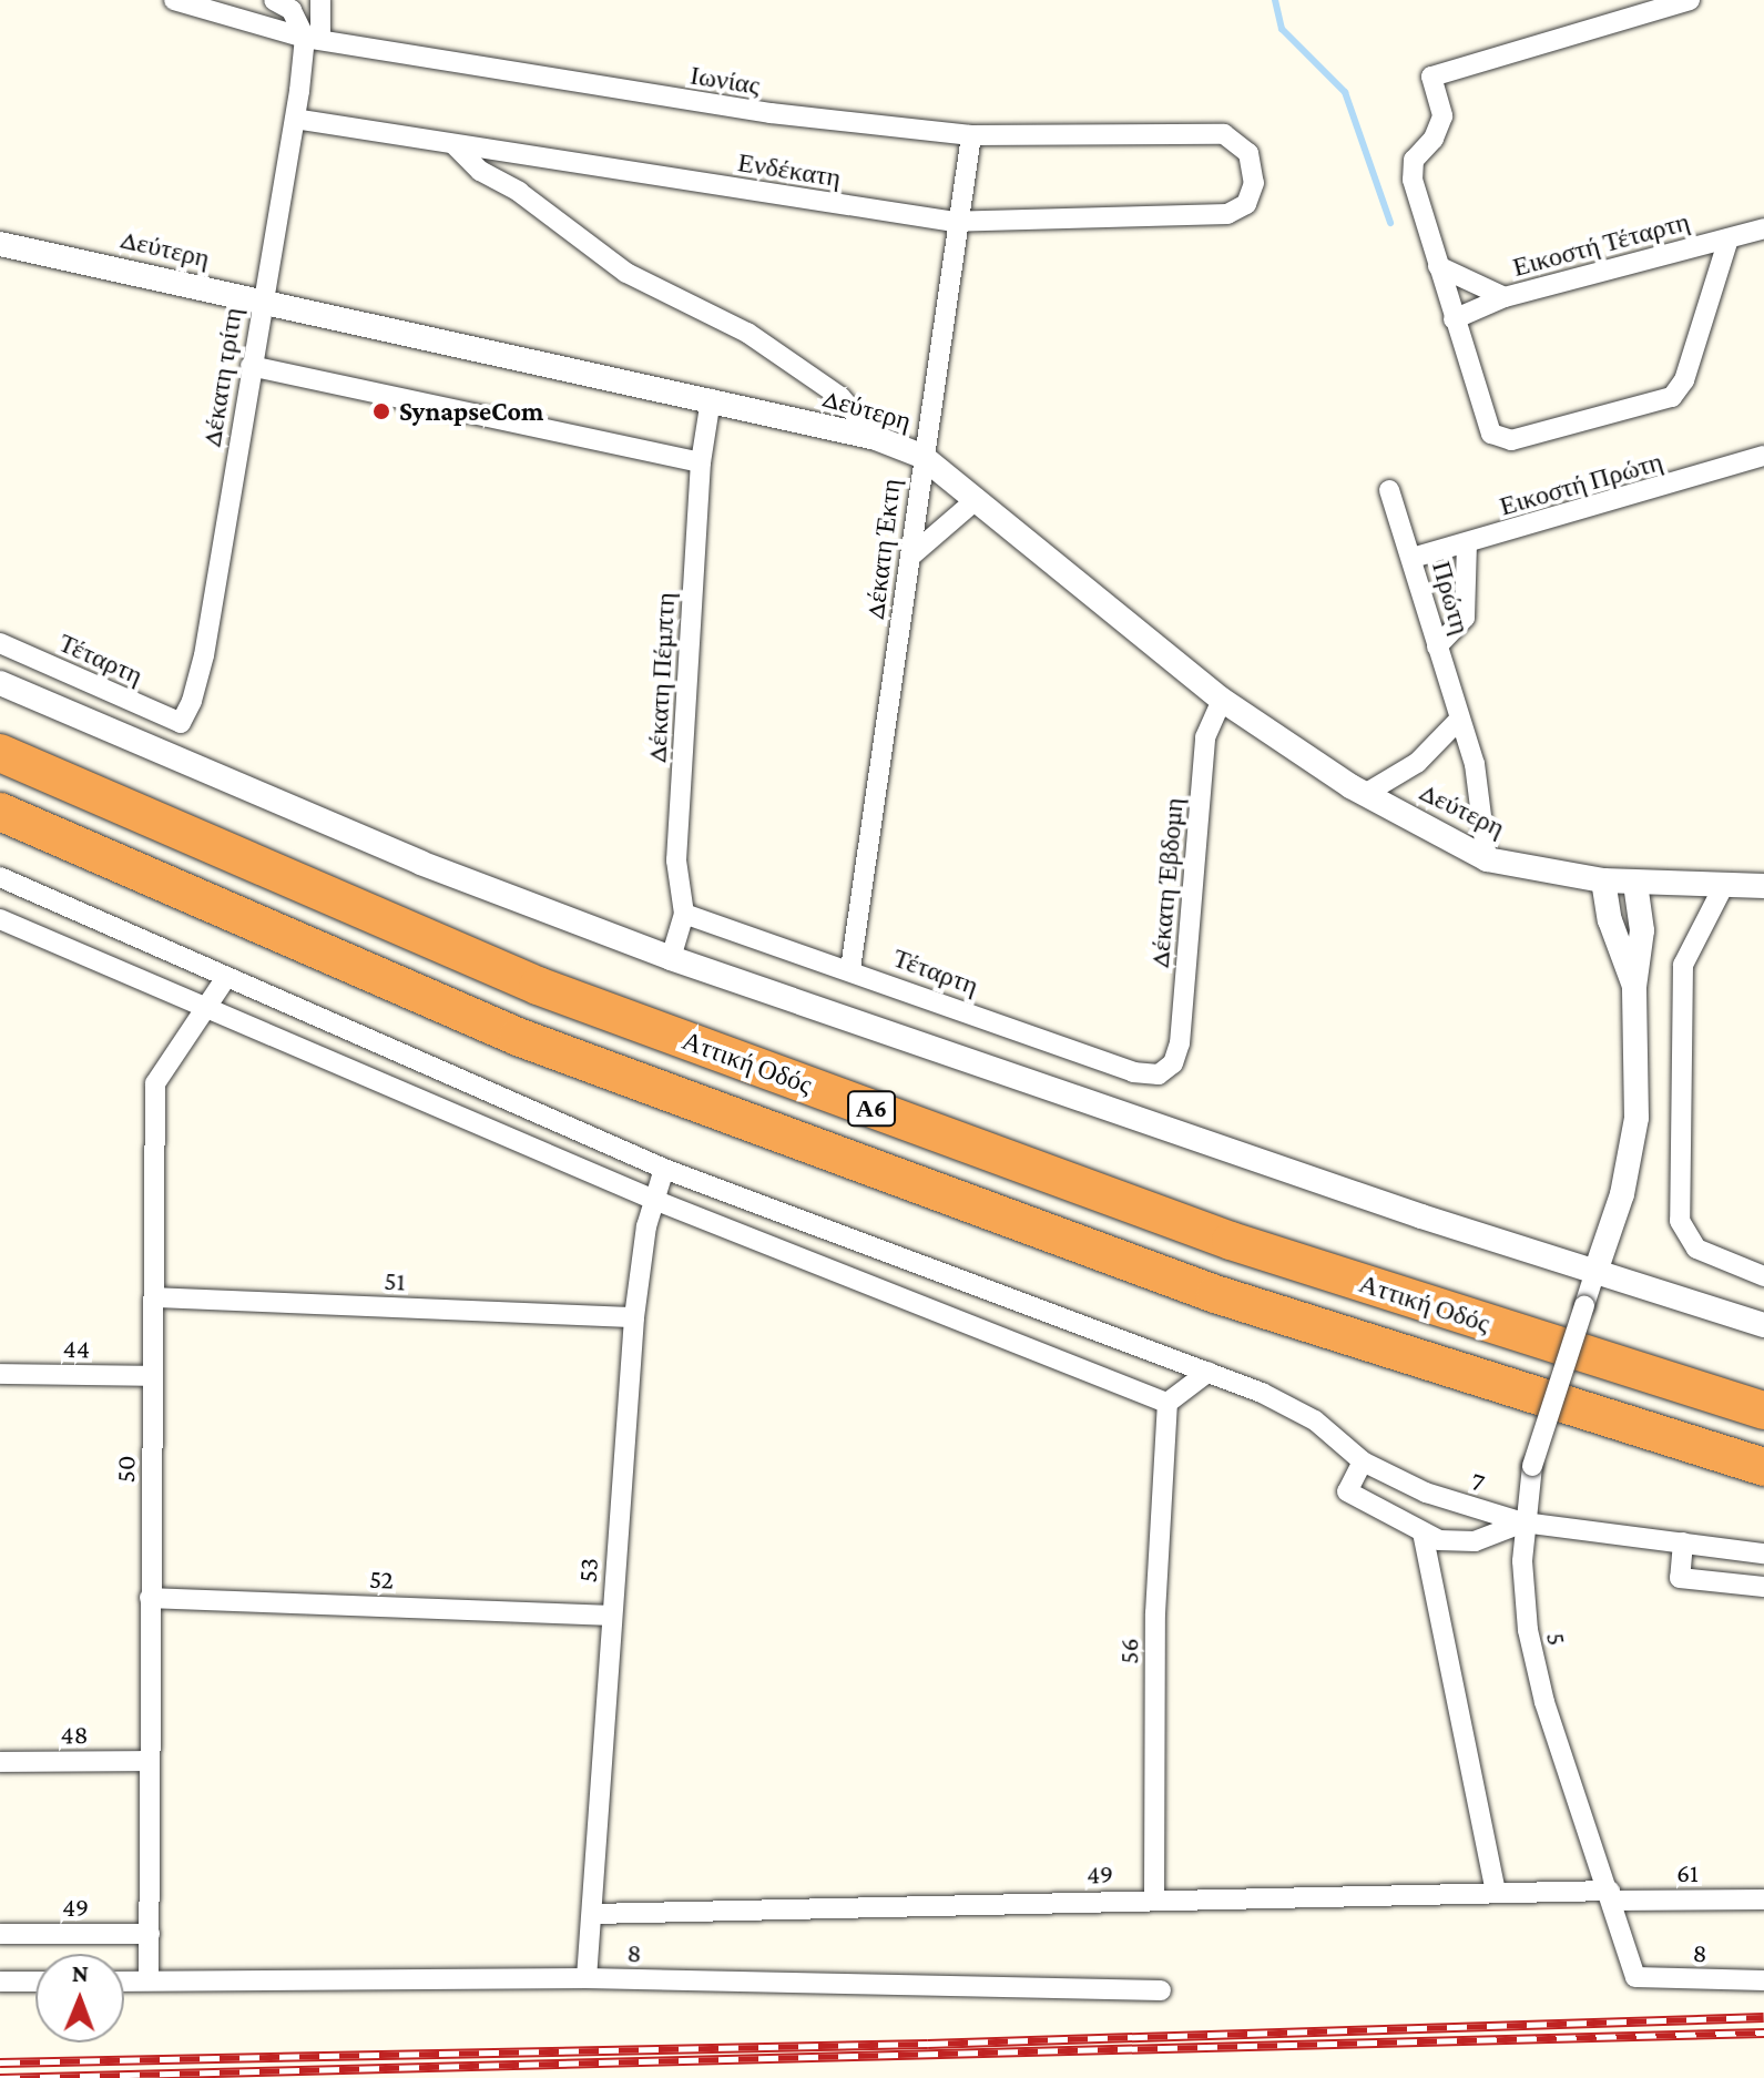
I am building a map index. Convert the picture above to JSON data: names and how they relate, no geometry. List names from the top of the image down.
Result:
{
  "streets": {
    "highway": ["Αττική Οδός", "Α6"],
    "street": [
      "Ιωνίας",
      "Ενδέκατη",
      "Εικοστή Τέταρτη",
      "Δεύτερη",
      "Δέκατη τρίτη",
      "Εικοστή Πρώτη",
      "Δέκατη Έκτη",
      "Πρώτη",
      "Τέταρτη",
      "Δέκατη Πέμπτη",
      "Δέκατη Έβδομη",
      "51",
      "44",
      "50",
      "7",
      "53",
      "52",
      "5",
      "56",
      "48",
      "61",
      "49",
      "8"
    ]
  },
  "crossings": [
    ["Ιωνίας", "Ενδέκατη"],
    ["Ιωνίας", "Δέκατη τρίτη"],
    ["Ιωνίας", "Δέκατη Έκτη"],
    ["Ενδέκατη", "Δέκατη τρίτη"],
    ["Ενδέκατη", "Δέκατη Έκτη"],
    ["Δεύτερη", "Δέκατη τρίτη"],
    ["Δεύτερη", "Δέκατη Έκτη"],
    ["Δεύτερη", "Πρώτη"],
    ["Δεύτερη", "Δέκατη Πέμπτη"],
    ["Δεύτερη", "Δέκατη Έβδομη"],
    ["Δέκατη τρίτη", "Τέταρτη"],
    ["Εικοστή Πρώτη", "Πρώτη"],
    ["Δέκατη Έκτη", "Τέταρτη"],
    ["Τέταρτη", "Δέκατη Πέμπτη"],
    ["Τέταρτη", "Δέκατη Έβδομη"],
    ["51", "50"],
    ["51", "53"],
    ["44", "50"],
    ["50", "7"],
    ["50", "52"],
    ["50", "48"],
    ["50", "49"],
    ["50", "8"],
    ["7", "53"],
    ["7", "5"],
    ["53", "52"],
    ["53", "49"],
    ["53", "8"],
    ["5", "61"],
    ["5", "49"],
    ["5", "8"],
    ["56", "49"],
    ["61", "49"]
  ],
  "places": ["SynapseCom"],
  "north": "top"
}
